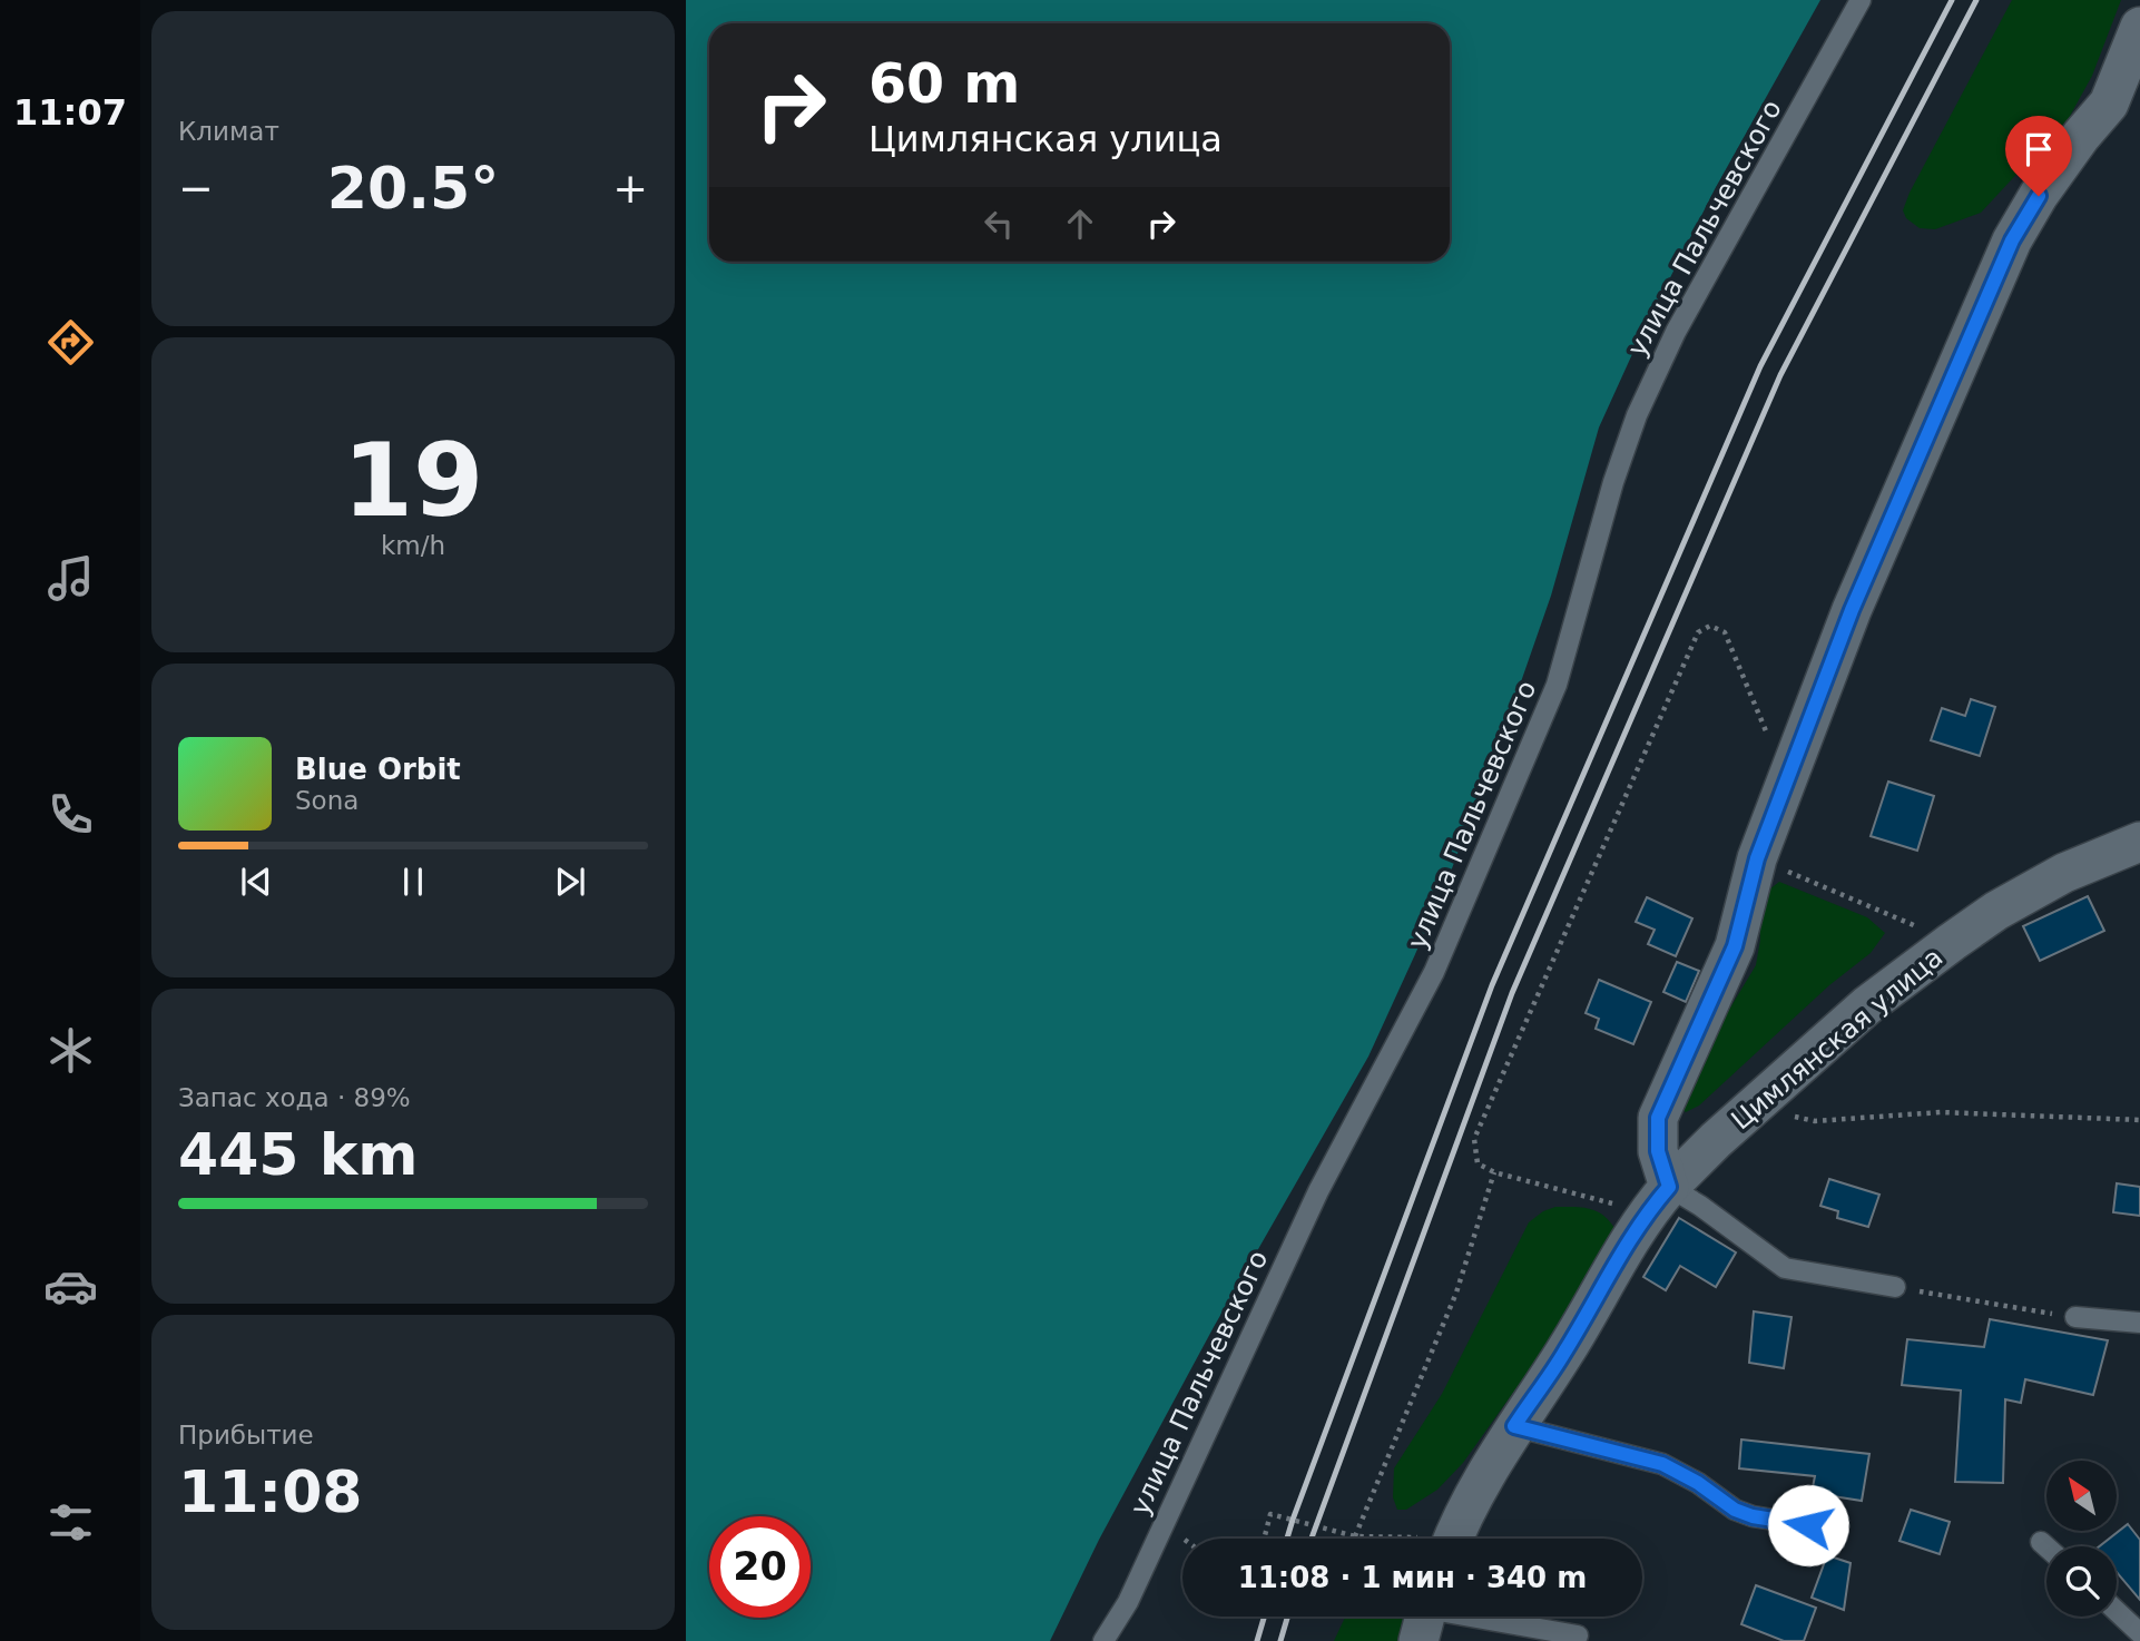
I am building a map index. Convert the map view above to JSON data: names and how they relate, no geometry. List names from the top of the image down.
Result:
{
  "streets": {
    "street": ["Цимлянская улица"],
    "lane": ["улица Пальчевского"]
  },
  "north": "top left",
  "page": {
    "tabs": "11:07",
    "tile": [
      "Климат",
      ["19", "km/h"],
      ["Запас хода · 89%", "445 km"],
      ["Прибытие", "11:08"]
    ],
    "turn": ["60 m", "Цимлянская улица"],
    "heat": ["−", "20.5°", "+"],
    "song": ["Blue Orbit", "Sona"],
    "limit": "20",
    "trip": "11:08 · 1 мин · 340 m"
  }
}
